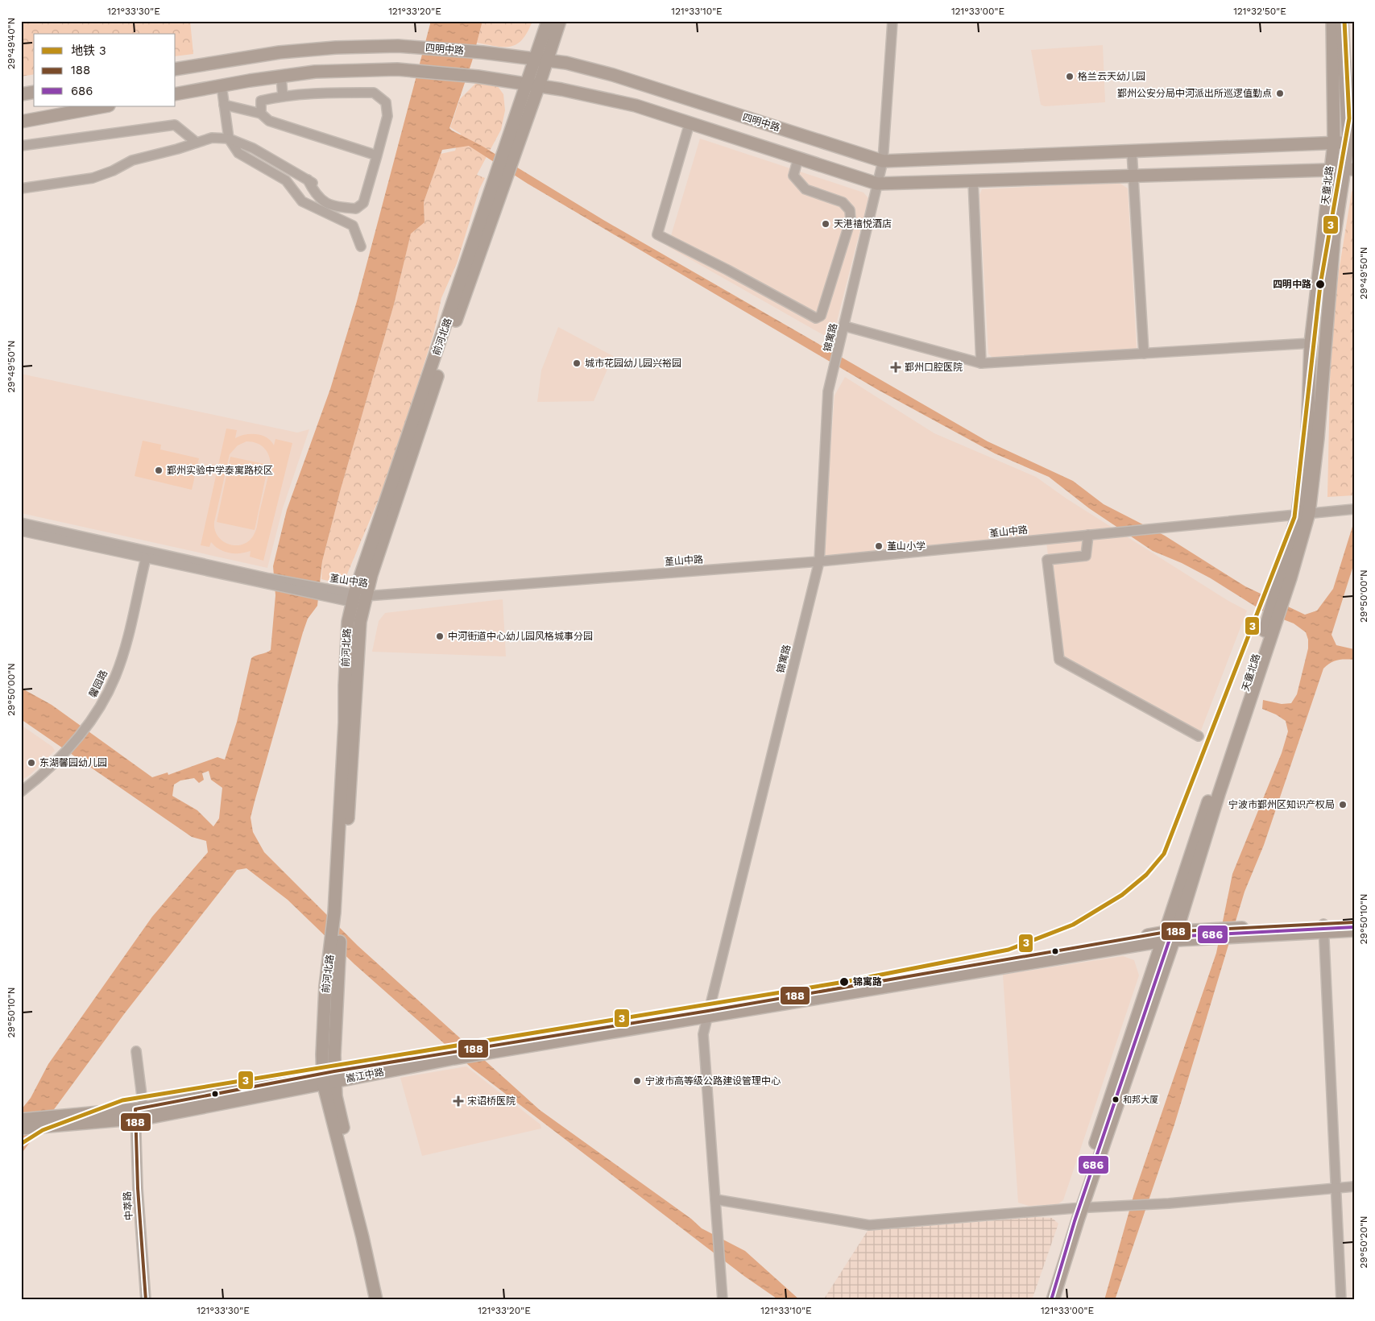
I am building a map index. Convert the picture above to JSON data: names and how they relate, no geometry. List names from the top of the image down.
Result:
{
  "streets": {
    "main road": [
      "四明中路",
      "天童北路",
      "前河北路",
      "嵩江中路"
    ],
    "street": [
      "锦寓路",
      "堇山中路",
      "馨园路",
      "中萃路"
    ]
  },
  "crossings": [
    ["四明中路", "天童北路"],
    ["四明中路", "前河北路"],
    ["四明中路", "锦寓路"],
    ["天童北路", "堇山中路"],
    ["天童北路", "嵩江中路"],
    ["前河北路", "堇山中路"],
    ["前河北路", "嵩江中路"],
    ["锦寓路", "堇山中路"],
    ["锦寓路", "嵩江中路"],
    ["堇山中路", "馨园路"],
    ["嵩江中路", "中萃路"]
  ],
  "places": {
    "other": [
      "格兰云天幼儿园",
      "鄞州公安分局中河派出所巡逻值勤点",
      "天港禧悦酒店",
      "四明中路",
      "城市花园幼儿园兴裕园",
      "鄞州实验中学泰寓路校区",
      "堇山小学",
      "中河街道中心幼儿园风格城事分园",
      "东湖馨园幼儿园",
      "宁波市鄞州区知识产权局",
      "锦寓路",
      "宁波市高等级公路建设管理中心",
      "和邦大厦"
    ],
    "health": ["鄞州口腔医院", "宋诏桥医院"]
  },
  "lines": ["metro line 3", "transit line 188", "transit line 686"],
  "legend": ["地铁 3", "188", "686"],
  "coordinates": [
    "121°33'30\"E",
    "121°33'20\"E",
    "121°33'10\"E",
    "121°33'00\"E",
    "121°32'50\"E",
    "29°49'40\"N",
    "29°49'50\"N",
    "29°50'00\"N",
    "29°50'10\"N",
    "29°50'20\"N"
  ]
}
